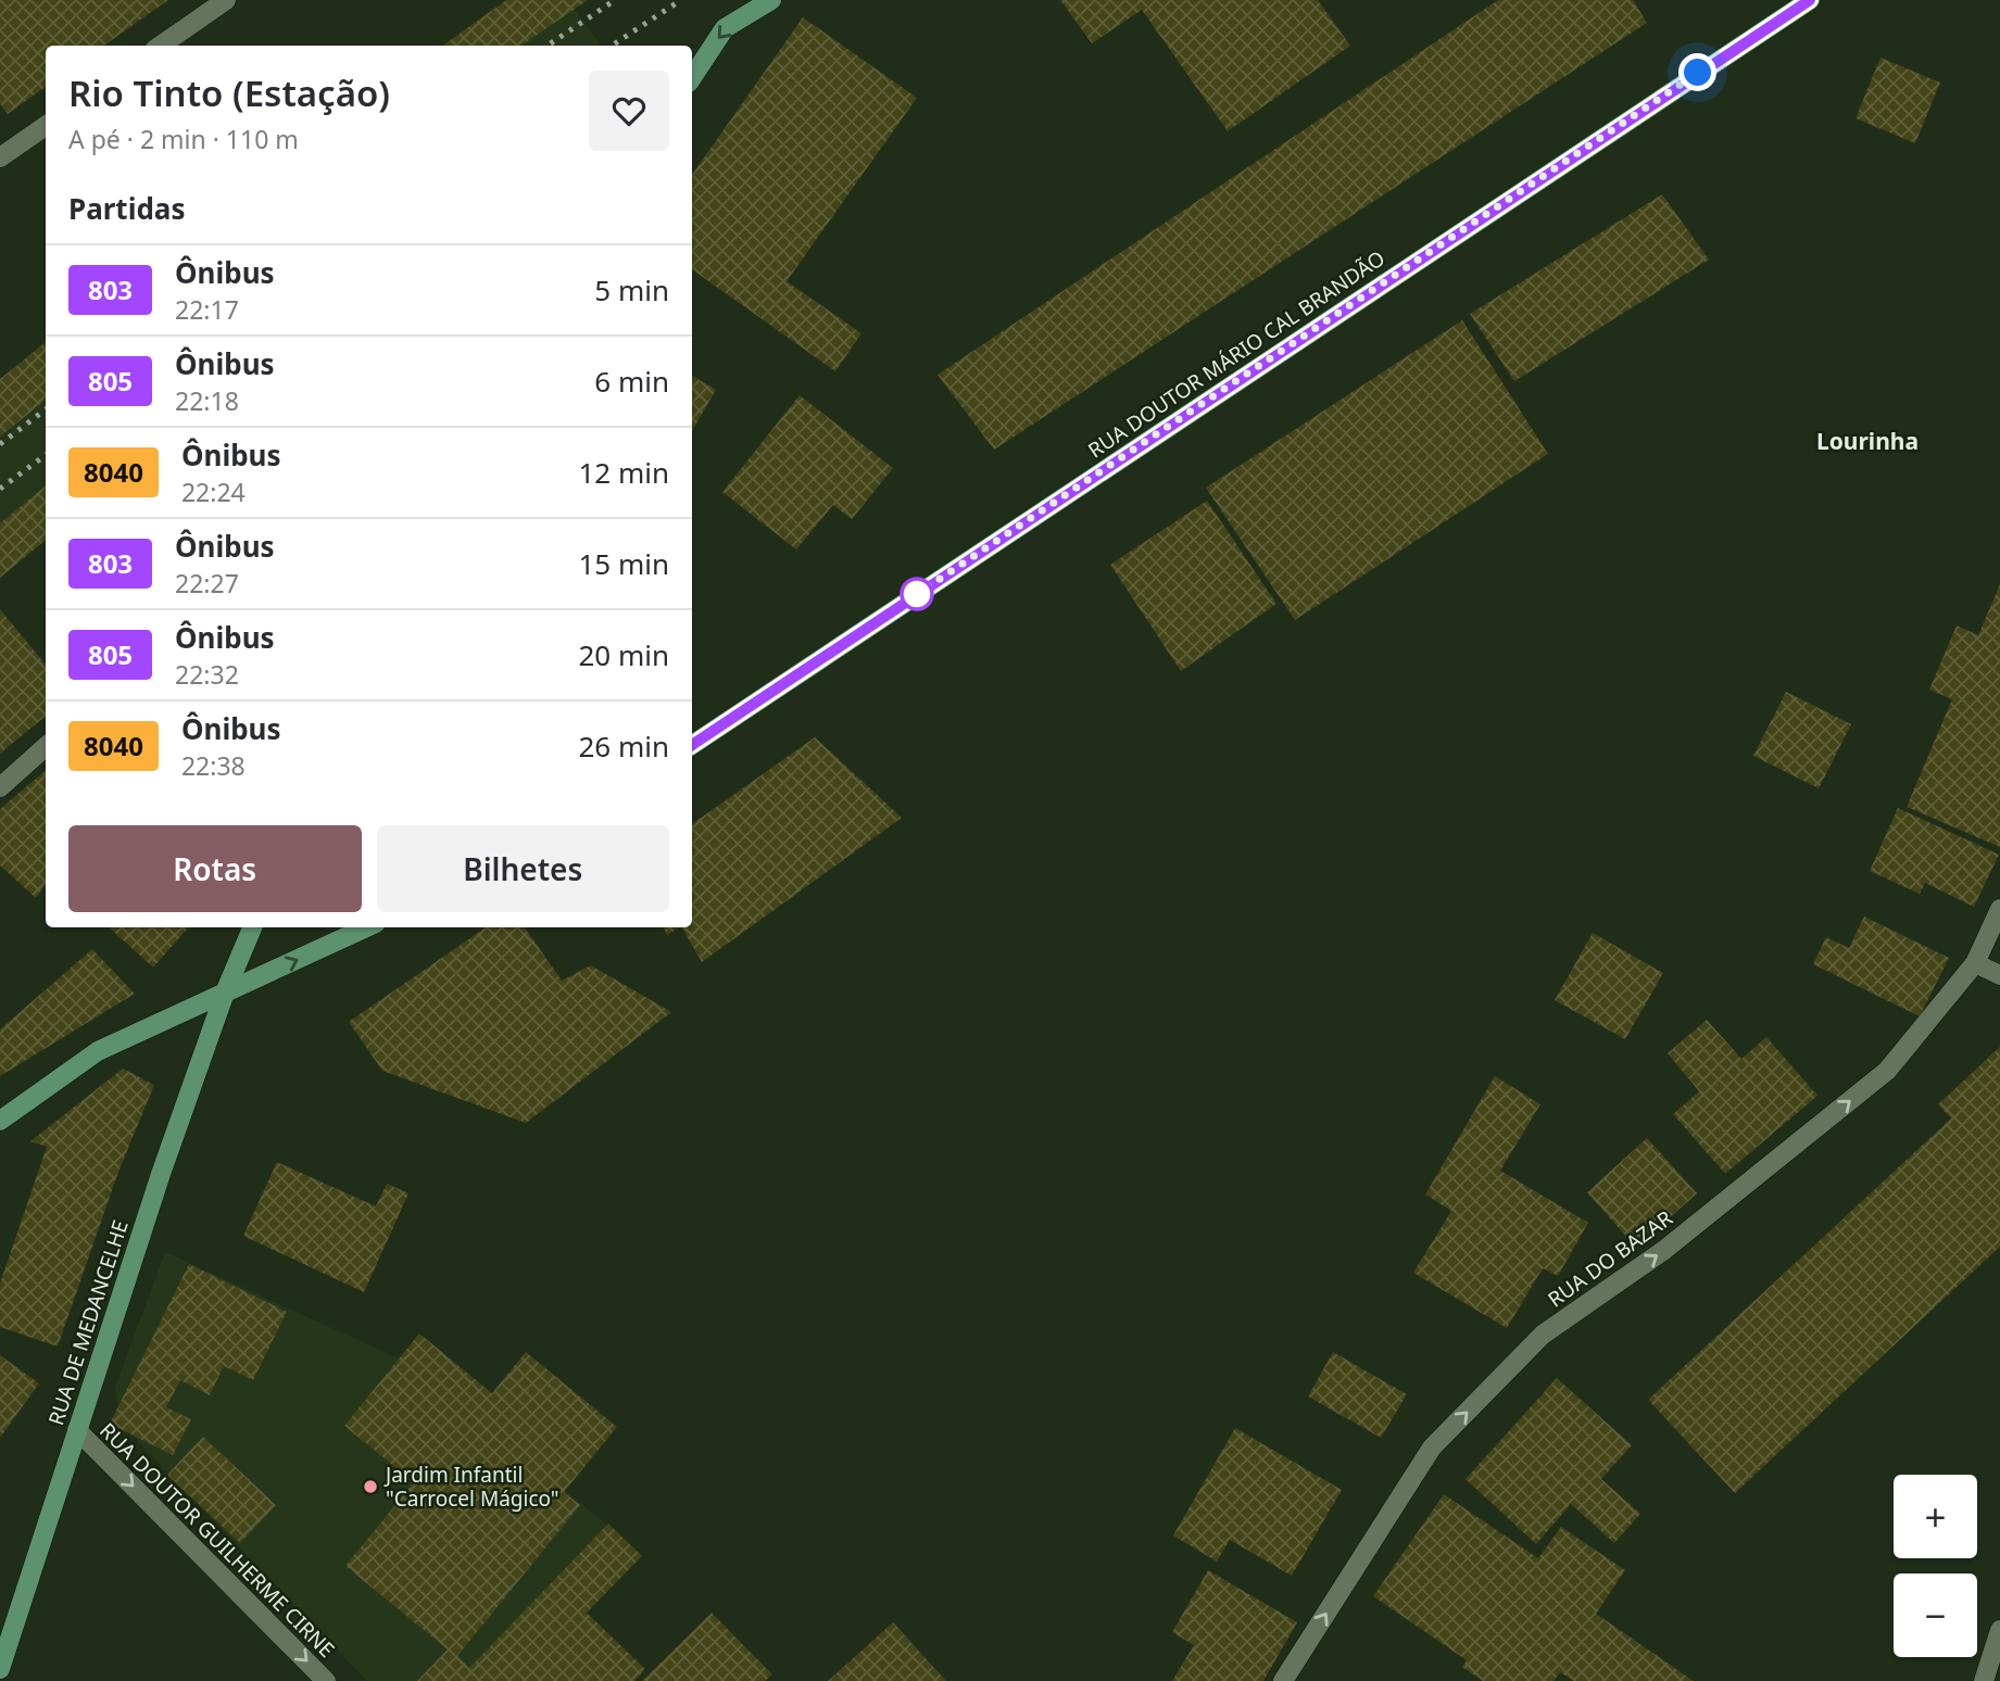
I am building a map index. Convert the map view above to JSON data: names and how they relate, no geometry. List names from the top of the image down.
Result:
{
  "streets": {
    "street": [
      "RUA DOUTOR MÁRIO CAL BRANDÃO",
      "RUA DO BAZAR",
      "RUA DE MEDANCELHE",
      "RUA DOUTOR GUILHERME CIRNE"
    ]
  },
  "crossings": [
    ["RUA DE MEDANCELHE", "RUA DOUTOR GUILHERME CIRNE"]
  ],
  "one_way": ["RUA DO BAZAR", "RUA DOUTOR GUILHERME CIRNE"],
  "districts": ["Lourinha"],
  "places": ["Jardim Infantil \"Carrocel Mágico\""],
  "lines": ["bus line 803"],
  "page": {
    "heading": [
      ["Rio Tinto (Estação)", "A pé · 2 min · 110 m"],
      "Partidas"
    ],
    "list": [
      {
        "mark": "803",
        "name": "Ônibus",
        "note": "22:17",
        "value": "5 min"
      },
      {
        "mark": "805",
        "name": "Ônibus",
        "note": "22:18",
        "value": "6 min"
      },
      {
        "mark": "8040",
        "name": "Ônibus",
        "note": "22:24",
        "value": "12 min"
      },
      {
        "mark": "803",
        "name": "Ônibus",
        "note": "22:27",
        "value": "15 min"
      },
      {
        "mark": "805",
        "name": "Ônibus",
        "note": "22:32",
        "value": "20 min"
      },
      {
        "mark": "8040",
        "name": "Ônibus",
        "note": "22:38",
        "value": "26 min"
      }
    ],
    "buttons": ["Rotas", "Bilhetes"],
    "map_buttons": ["+", "−"]
  }
}
